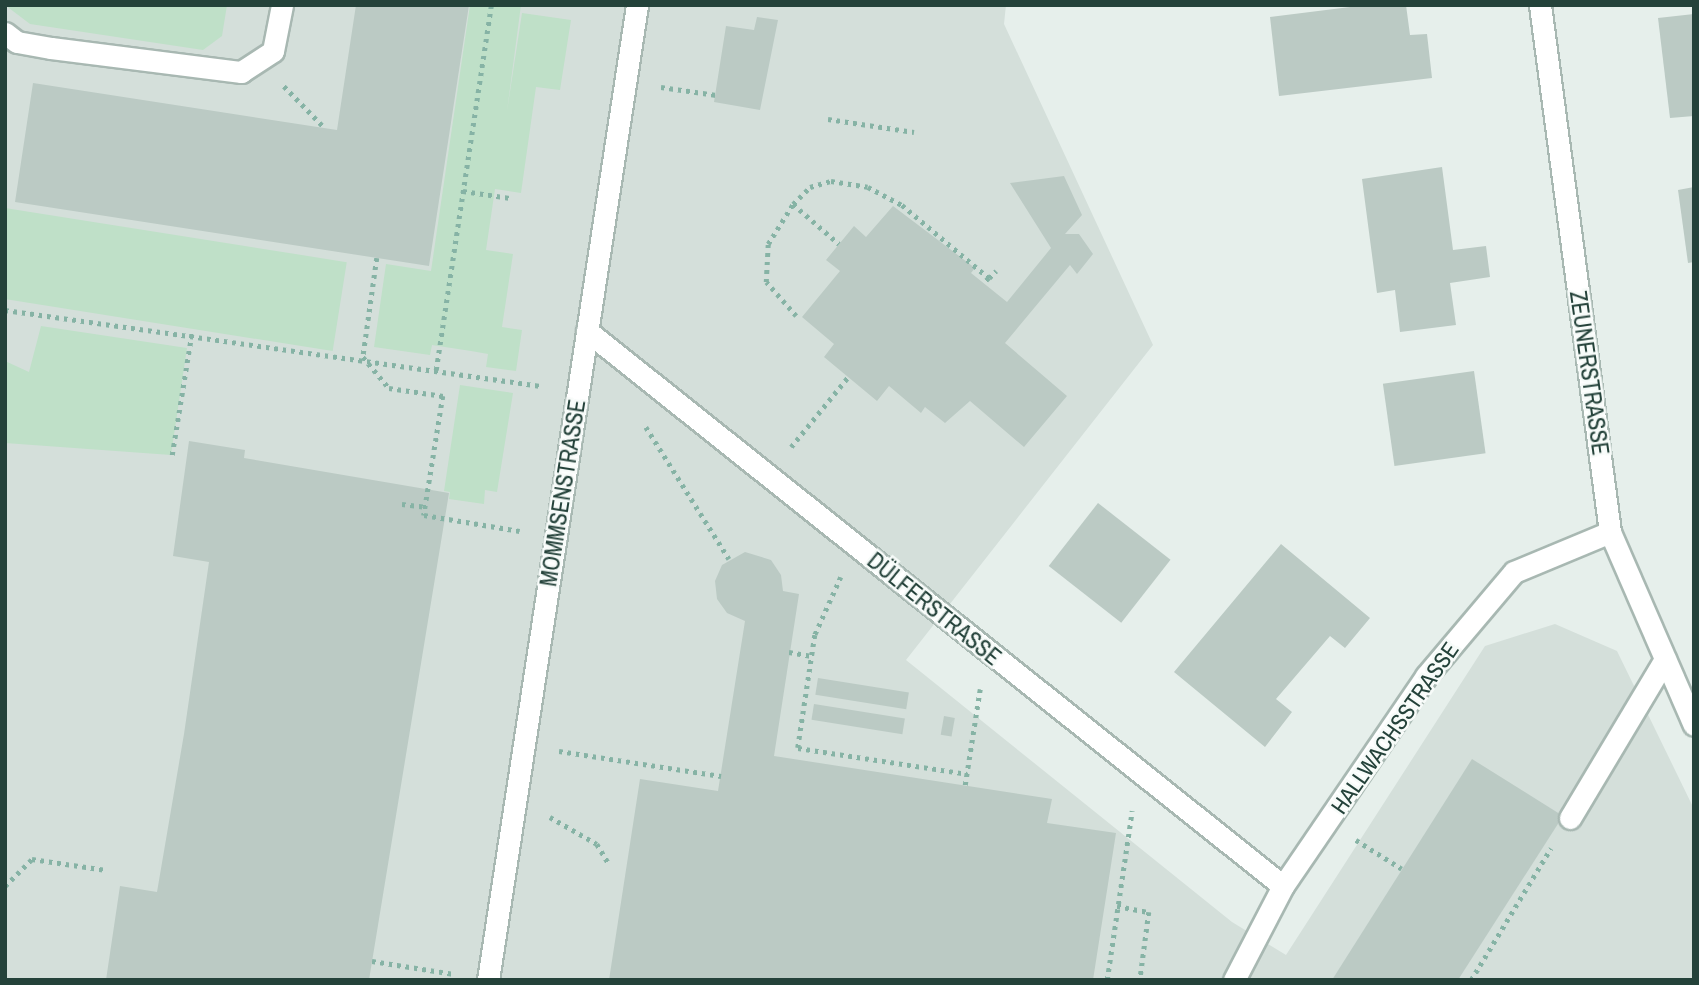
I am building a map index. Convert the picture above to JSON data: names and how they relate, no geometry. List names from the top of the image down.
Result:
{
  "streets": {
    "street": [
      "ZEUNERSTRASSE",
      "MOMMSENSTRASSE",
      "DÜLFERSTRASSE",
      "HALLWACHSSTRASSE"
    ]
  },
  "crossings": [
    ["ZEUNERSTRASSE", "HALLWACHSSTRASSE"],
    ["MOMMSENSTRASSE", "DÜLFERSTRASSE"],
    ["DÜLFERSTRASSE", "HALLWACHSSTRASSE"]
  ]
}
